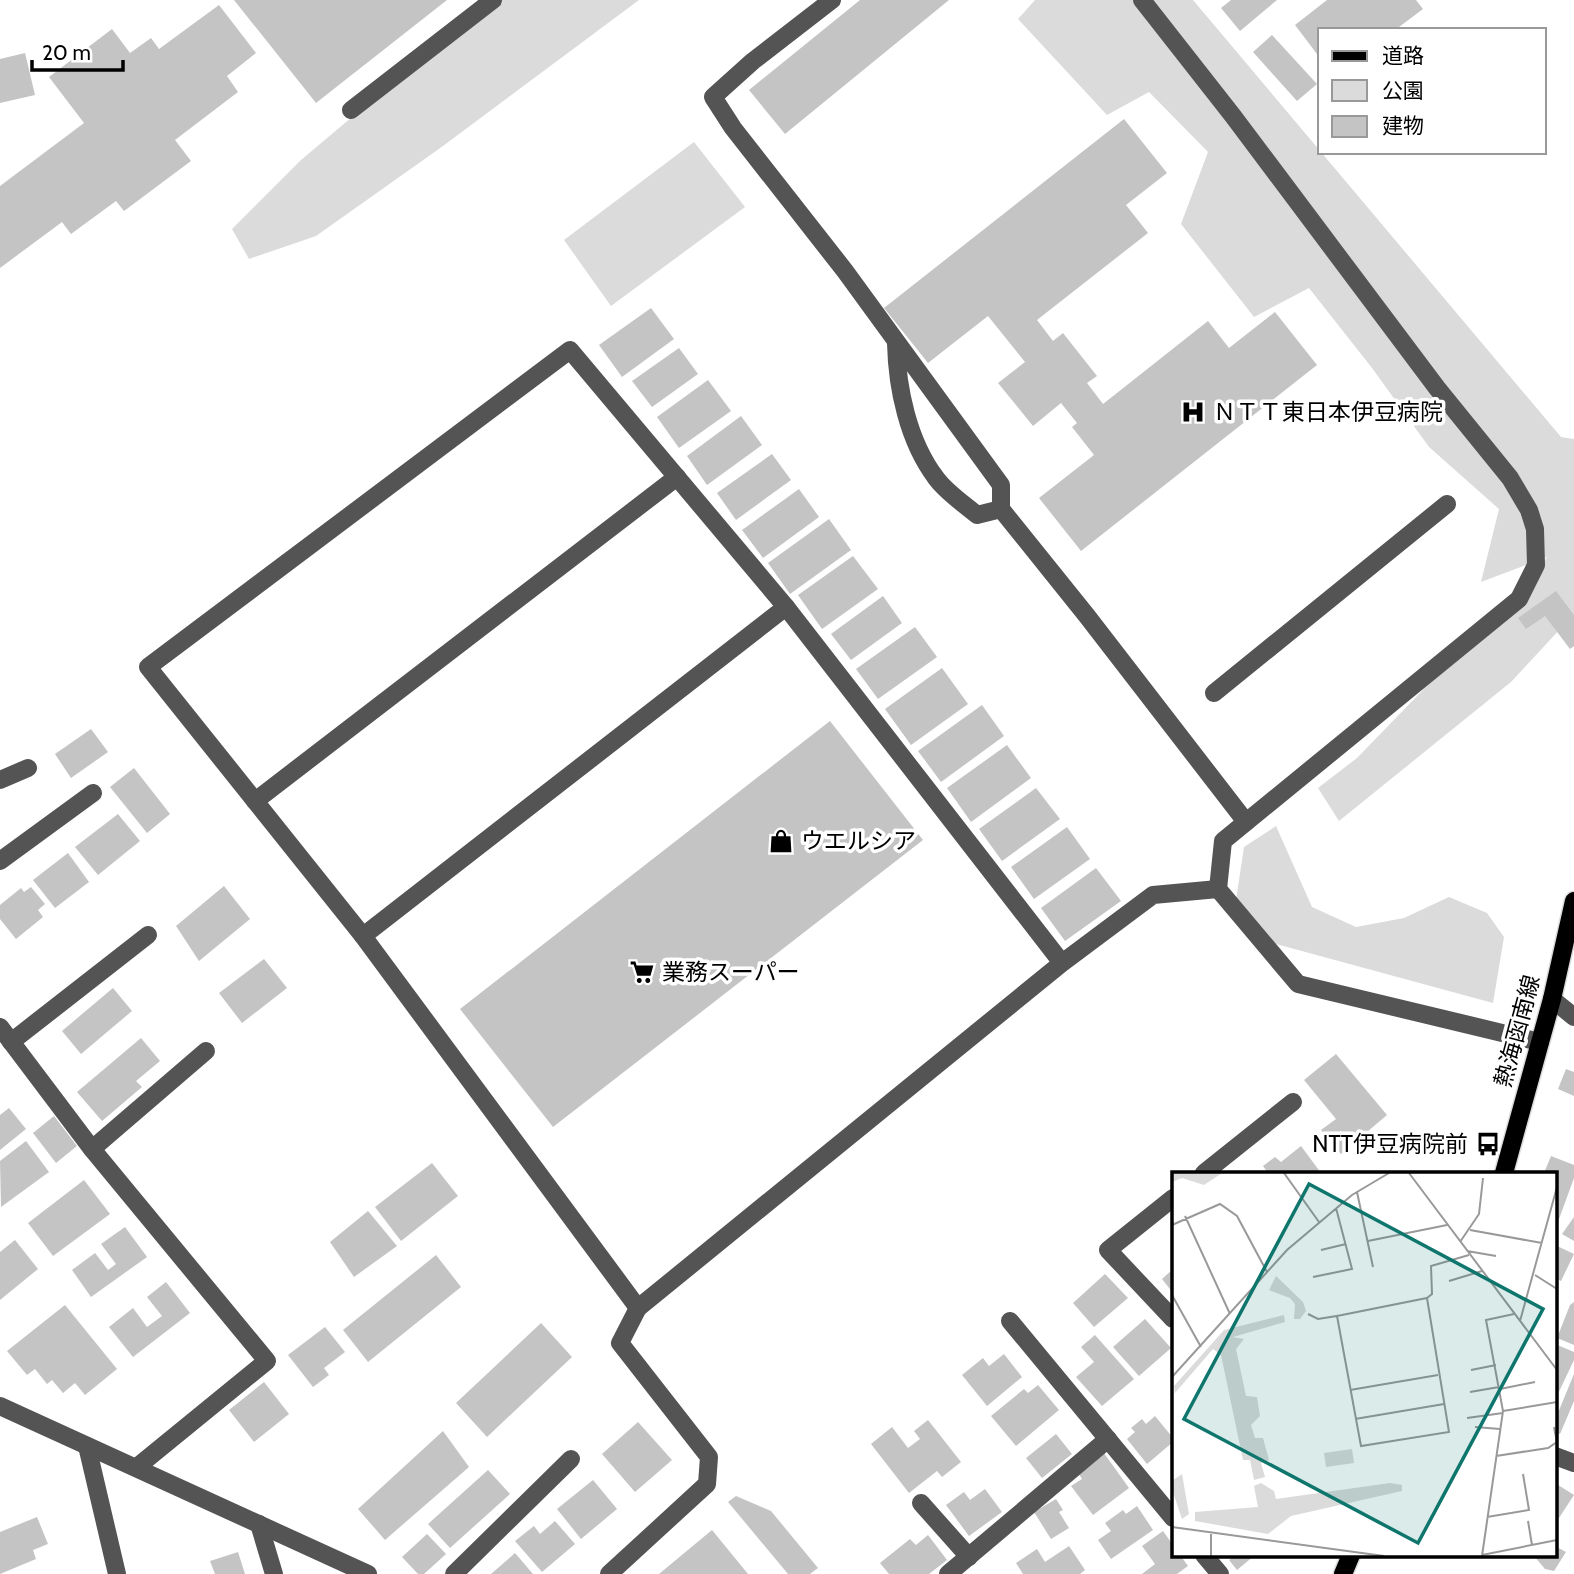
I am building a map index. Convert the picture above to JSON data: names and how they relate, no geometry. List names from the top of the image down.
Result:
{
  "streets": {
    "main road": ["熱海函南線"]
  },
  "places": {
    "hospital": ["ＮＴＴ東日本伊豆病院"],
    "shop": ["ウエルシア"],
    "supermarket": ["業務スーパー"],
    "bus stop": ["NTT伊豆病院前"]
  },
  "legend": ["道路", "公園", "建物"],
  "scale_bar": "20 m"
}
